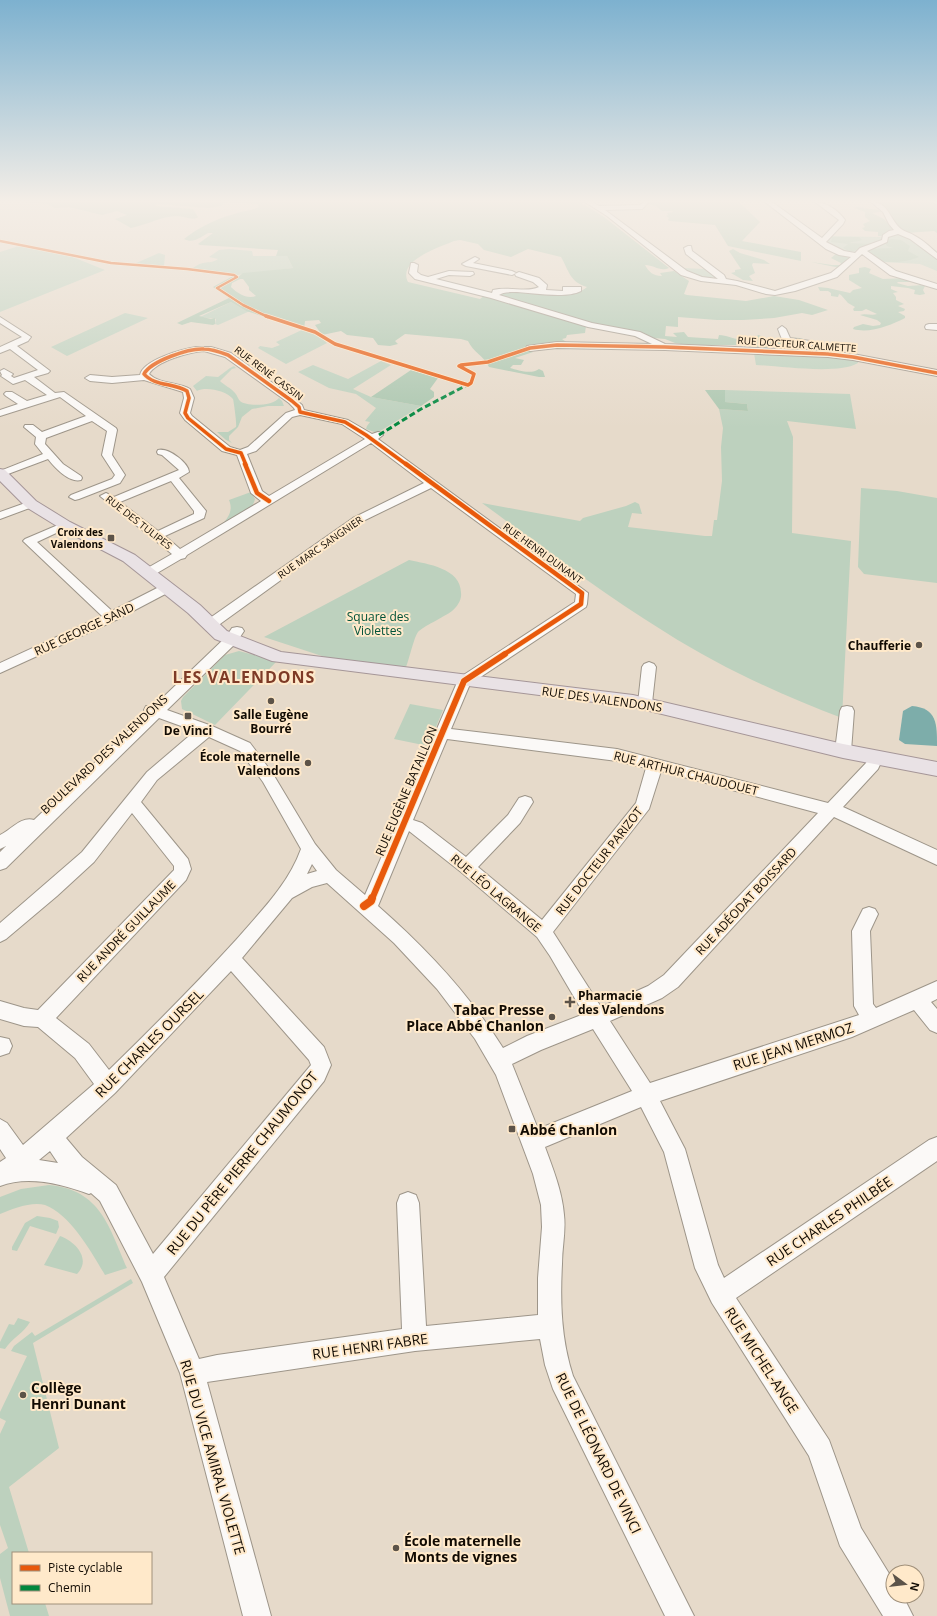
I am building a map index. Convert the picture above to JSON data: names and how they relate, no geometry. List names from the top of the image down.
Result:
{
  "streets": {
    "main road": ["RUE DES VALENDONS"],
    "street": [
      "RUE DOCTEUR CALMETTE",
      "RUE RENÉ CASSIN",
      "RUE DES TULIPES",
      "RUE MARC SANGNIER",
      "RUE HENRI DUNANT",
      "RUE GEORGE SAND",
      "BOULEVARD DES VALENDONS",
      "RUE ARTHUR CHAUDOUET",
      "RUE EUGÈNE BATAILLON",
      "RUE DOCTEUR PARIZOT",
      "RUE LÉO LAGRANGE",
      "RUE ADÉODAT BOISSARD",
      "RUE ANDRÉ GUILLAUME",
      "RUE CHARLES OURSEL",
      "RUE JEAN MERMOZ",
      "RUE DU PÈRE PIERRE CHAUMONOT",
      "RUE CHARLES PHILBÉE",
      "RUE HENRI FABRE",
      "RUE MICHEL-ANGE",
      "RUE DE LÉONARD DE VINCI",
      "RUE DU VICE AMIRAL VIOLETTE"
    ]
  },
  "crossings": [
    ["RUE RENÉ CASSIN", "RUE HENRI DUNANT"],
    ["RUE MARC SANGNIER", "RUE HENRI DUNANT"],
    ["RUE MARC SANGNIER", "RUE DES VALENDONS"],
    ["RUE HENRI DUNANT", "RUE DES VALENDONS"],
    ["RUE HENRI DUNANT", "RUE EUGÈNE BATAILLON"],
    ["RUE DES VALENDONS", "BOULEVARD DES VALENDONS"],
    ["RUE DES VALENDONS", "RUE EUGÈNE BATAILLON"],
    ["RUE DES VALENDONS", "RUE ADÉODAT BOISSARD"],
    ["RUE ARTHUR CHAUDOUET", "RUE EUGÈNE BATAILLON"],
    ["RUE ARTHUR CHAUDOUET", "RUE DOCTEUR PARIZOT"],
    ["RUE ARTHUR CHAUDOUET", "RUE ADÉODAT BOISSARD"],
    ["RUE EUGÈNE BATAILLON", "RUE LÉO LAGRANGE"],
    ["RUE DOCTEUR PARIZOT", "RUE LÉO LAGRANGE"],
    ["RUE LÉO LAGRANGE", "RUE ADÉODAT BOISSARD"],
    ["RUE LÉO LAGRANGE", "RUE JEAN MERMOZ"],
    ["RUE LÉO LAGRANGE", "RUE MICHEL-ANGE"],
    ["RUE ADÉODAT BOISSARD", "RUE DE LÉONARD DE VINCI"],
    ["RUE CHARLES OURSEL", "RUE DU PÈRE PIERRE CHAUMONOT"],
    ["RUE CHARLES OURSEL", "RUE DU VICE AMIRAL VIOLETTE"],
    ["RUE JEAN MERMOZ", "RUE MICHEL-ANGE"],
    ["RUE JEAN MERMOZ", "RUE DE LÉONARD DE VINCI"],
    ["RUE DU PÈRE PIERRE CHAUMONOT", "RUE DU VICE AMIRAL VIOLETTE"],
    ["RUE CHARLES PHILBÉE", "RUE MICHEL-ANGE"],
    ["RUE HENRI FABRE", "RUE DE LÉONARD DE VINCI"],
    ["RUE HENRI FABRE", "RUE DU VICE AMIRAL VIOLETTE"]
  ],
  "districts": ["LES VALENDONS"],
  "parks": ["Square des Violettes"],
  "places": {
    "transit": ["Croix des Valendons", "De Vinci", "Abbé Chanlon"],
    "other": [
      "Chaufferie",
      "Salle Eugène Bourré",
      "École maternelle Valendons",
      "Tabac Presse Place Abbé Chanlon",
      "Collège Henri Dunant",
      "École maternelle Monts de vignes"
    ],
    "health": ["Pharmacie des Valendons"]
  },
  "legend": ["Piste cyclable", "Chemin"],
  "north": "right"
}
